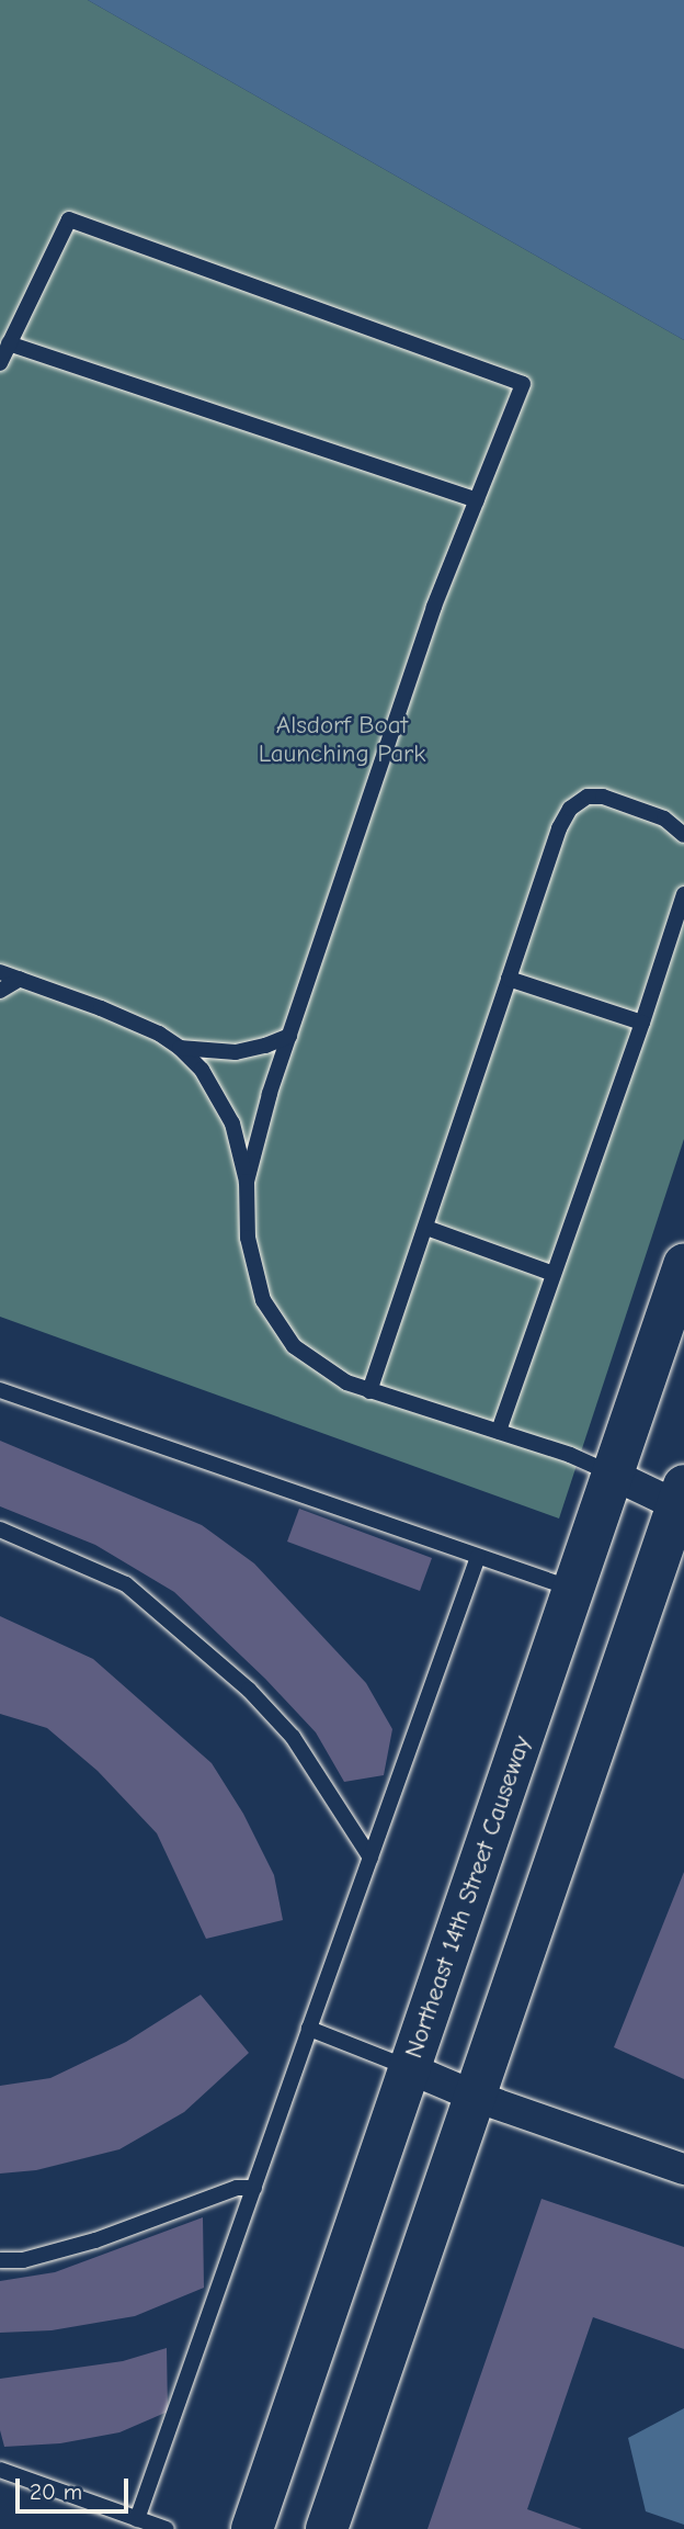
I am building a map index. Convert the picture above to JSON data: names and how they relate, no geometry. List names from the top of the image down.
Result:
{
  "streets": {
    "main road": ["Northeast 14th Street Causeway"]
  },
  "parks": ["Alsdorf Boat Launching Park"],
  "scale_bar": "20 m"
}
